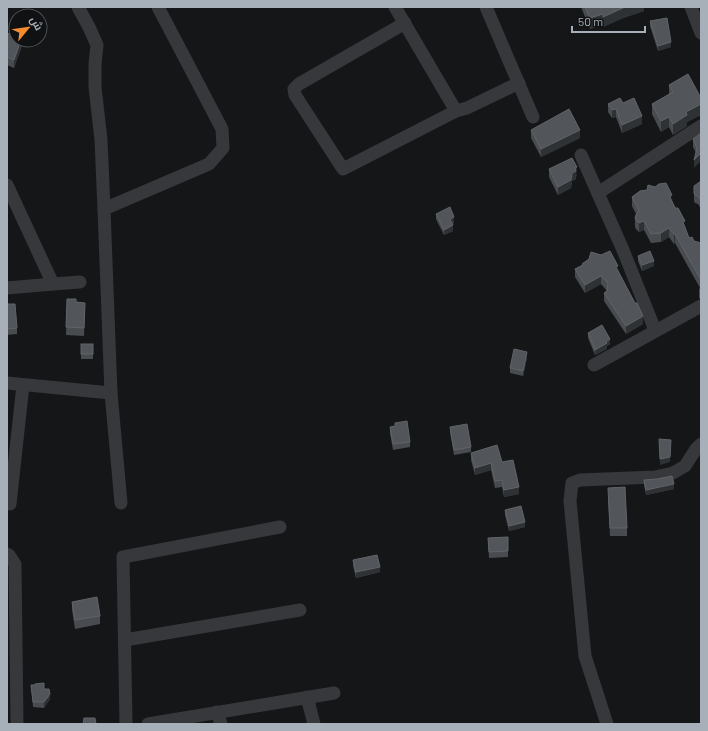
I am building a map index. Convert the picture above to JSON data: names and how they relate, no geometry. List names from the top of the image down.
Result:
{
  "scale_bar": "50 m",
  "north": "top right"
}
